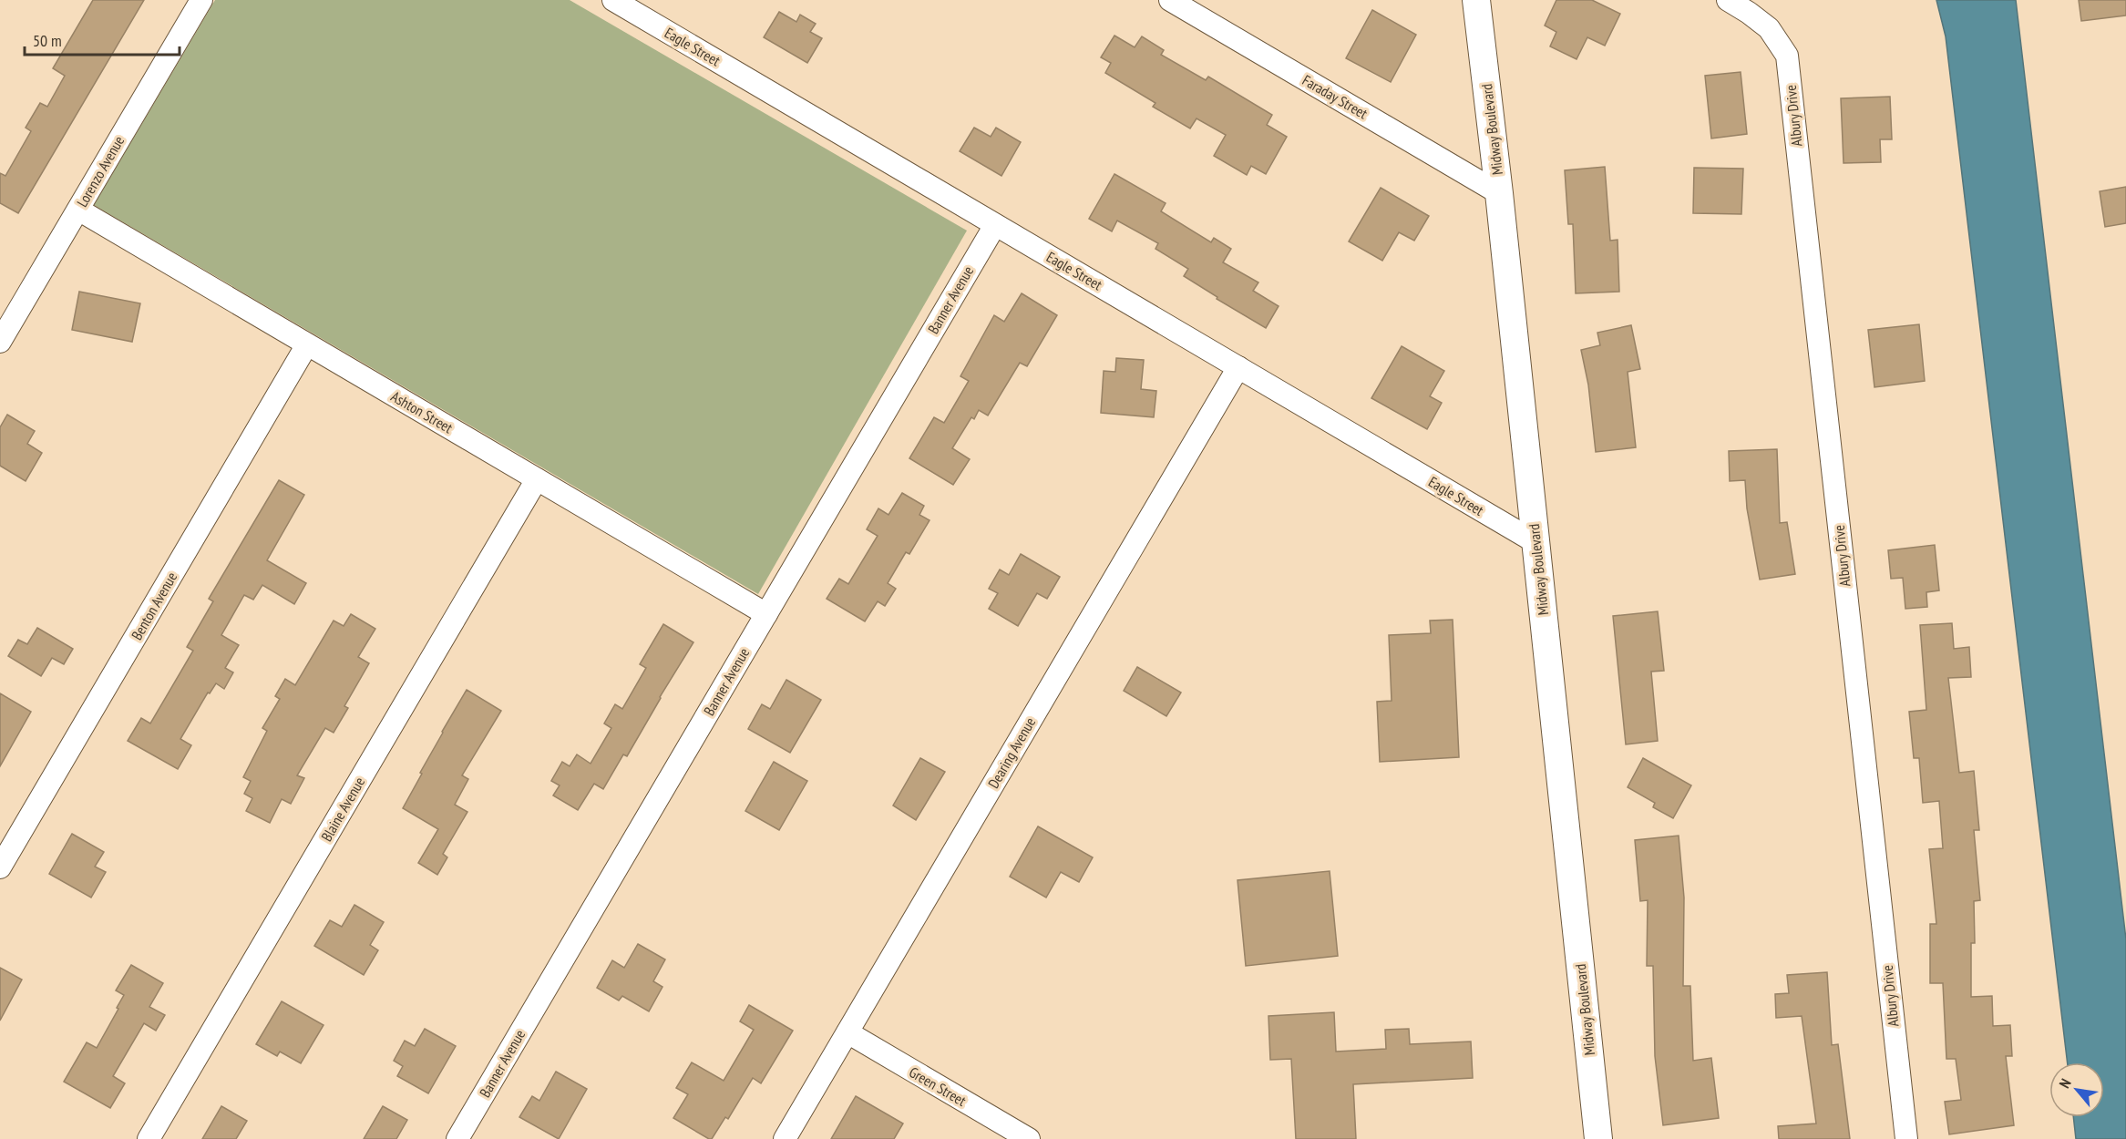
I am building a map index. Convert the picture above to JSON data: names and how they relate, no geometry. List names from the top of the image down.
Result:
{
  "streets": {
    "street": [
      "Eagle Street",
      "Faraday Street",
      "Albury Drive",
      "Midway Boulevard",
      "Lorenzo Avenue",
      "Banner Avenue",
      "Ashton Street",
      "Benton Avenue",
      "Dearing Avenue",
      "Blaine Avenue",
      "Green Street"
    ]
  },
  "crossings": [
    ["Eagle Street", "Midway Boulevard"],
    ["Eagle Street", "Banner Avenue"],
    ["Eagle Street", "Dearing Avenue"],
    ["Faraday Street", "Midway Boulevard"],
    ["Lorenzo Avenue", "Ashton Street"],
    ["Banner Avenue", "Ashton Street"],
    ["Ashton Street", "Benton Avenue"],
    ["Ashton Street", "Blaine Avenue"],
    ["Dearing Avenue", "Green Street"]
  ],
  "scale_bar": "50 m",
  "north": "top left"
}
